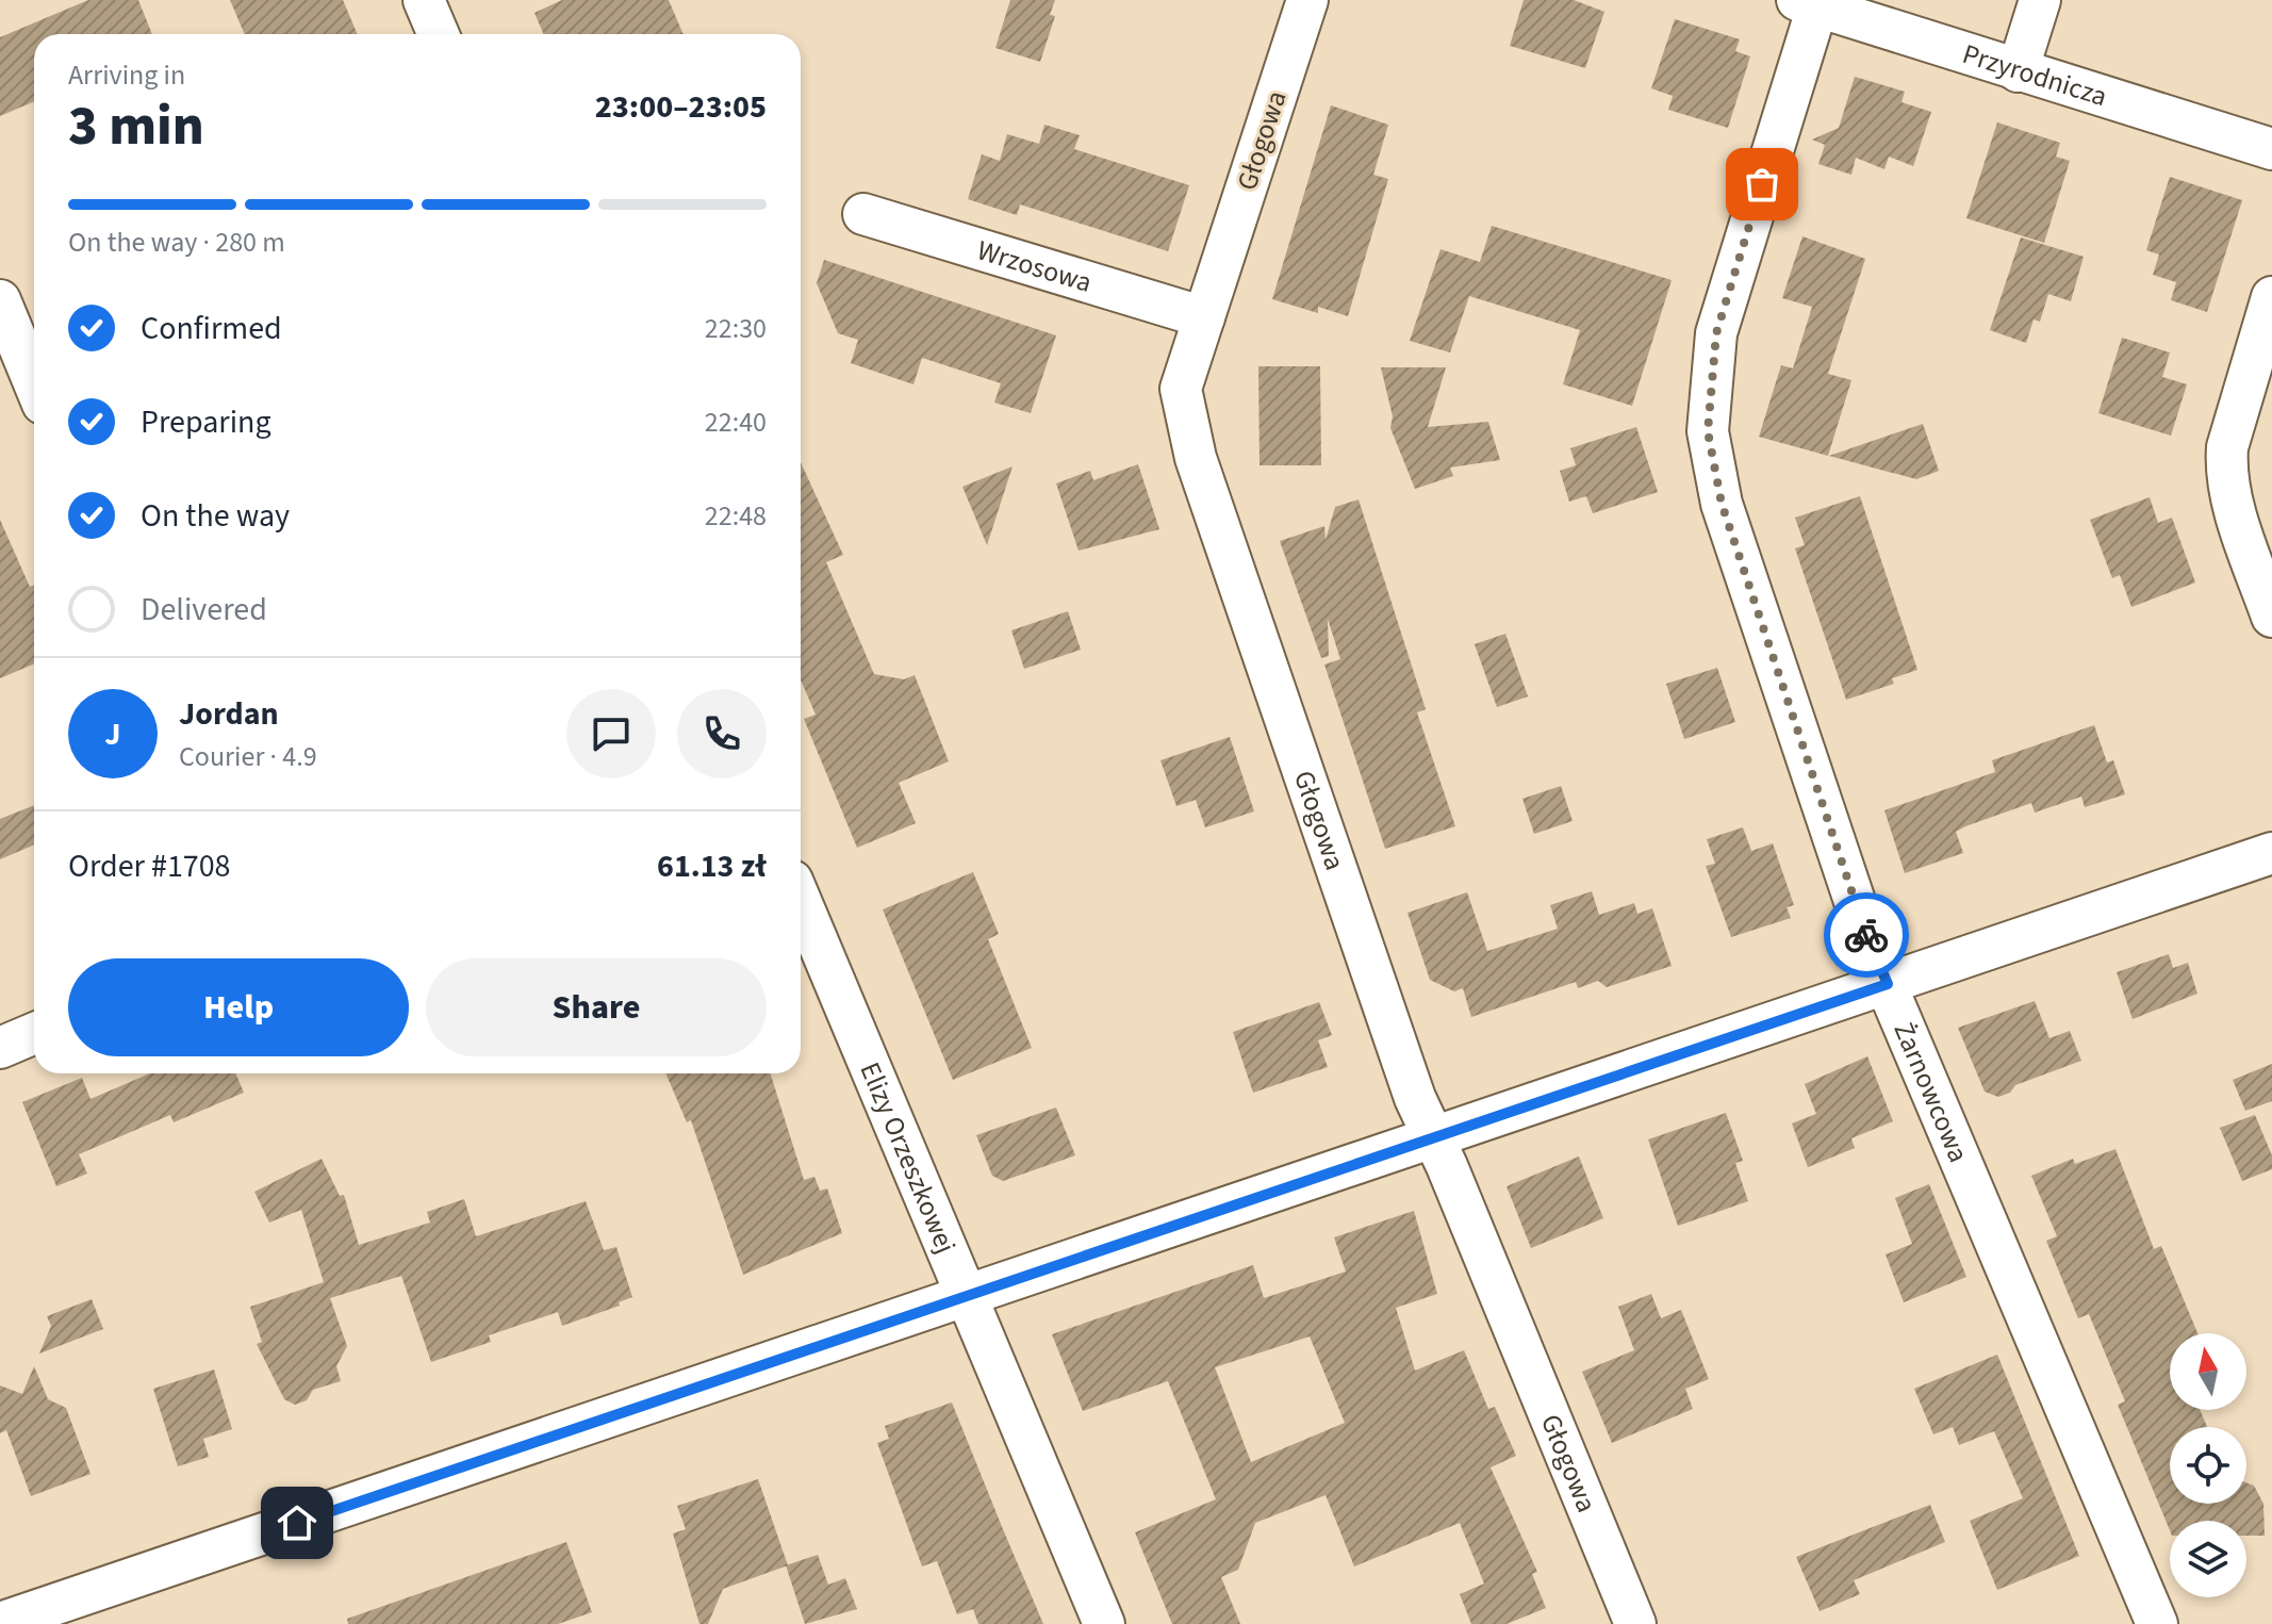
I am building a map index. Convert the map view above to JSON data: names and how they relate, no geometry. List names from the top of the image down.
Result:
{
  "streets": {
    "street": [
      "Przyrodnicza",
      "Głogowa",
      "Wrzosowa",
      "Żarnowcowa",
      "Elizy Orzeszkowej"
    ]
  },
  "crossings": [
    ["Przyrodnicza", "Żarnowcowa"],
    ["Głogowa", "Wrzosowa"]
  ],
  "north": "top",
  "page": {
    "heading": ["3 min", "Arriving in", "23:00–23:05"],
    "panel": [
      "Jordan",
      "Courier · 4.9",
      "Order #1708",
      "61.13 zł"
    ],
    "bar": "On the way · 280 m",
    "list": [
      ["Confirmed", "22:30"],
      ["Preparing", "22:40"],
      ["On the way", "22:48"],
      "Delivered"
    ],
    "round": "J",
    "buttons": ["Help", "Share"]
  }
}
